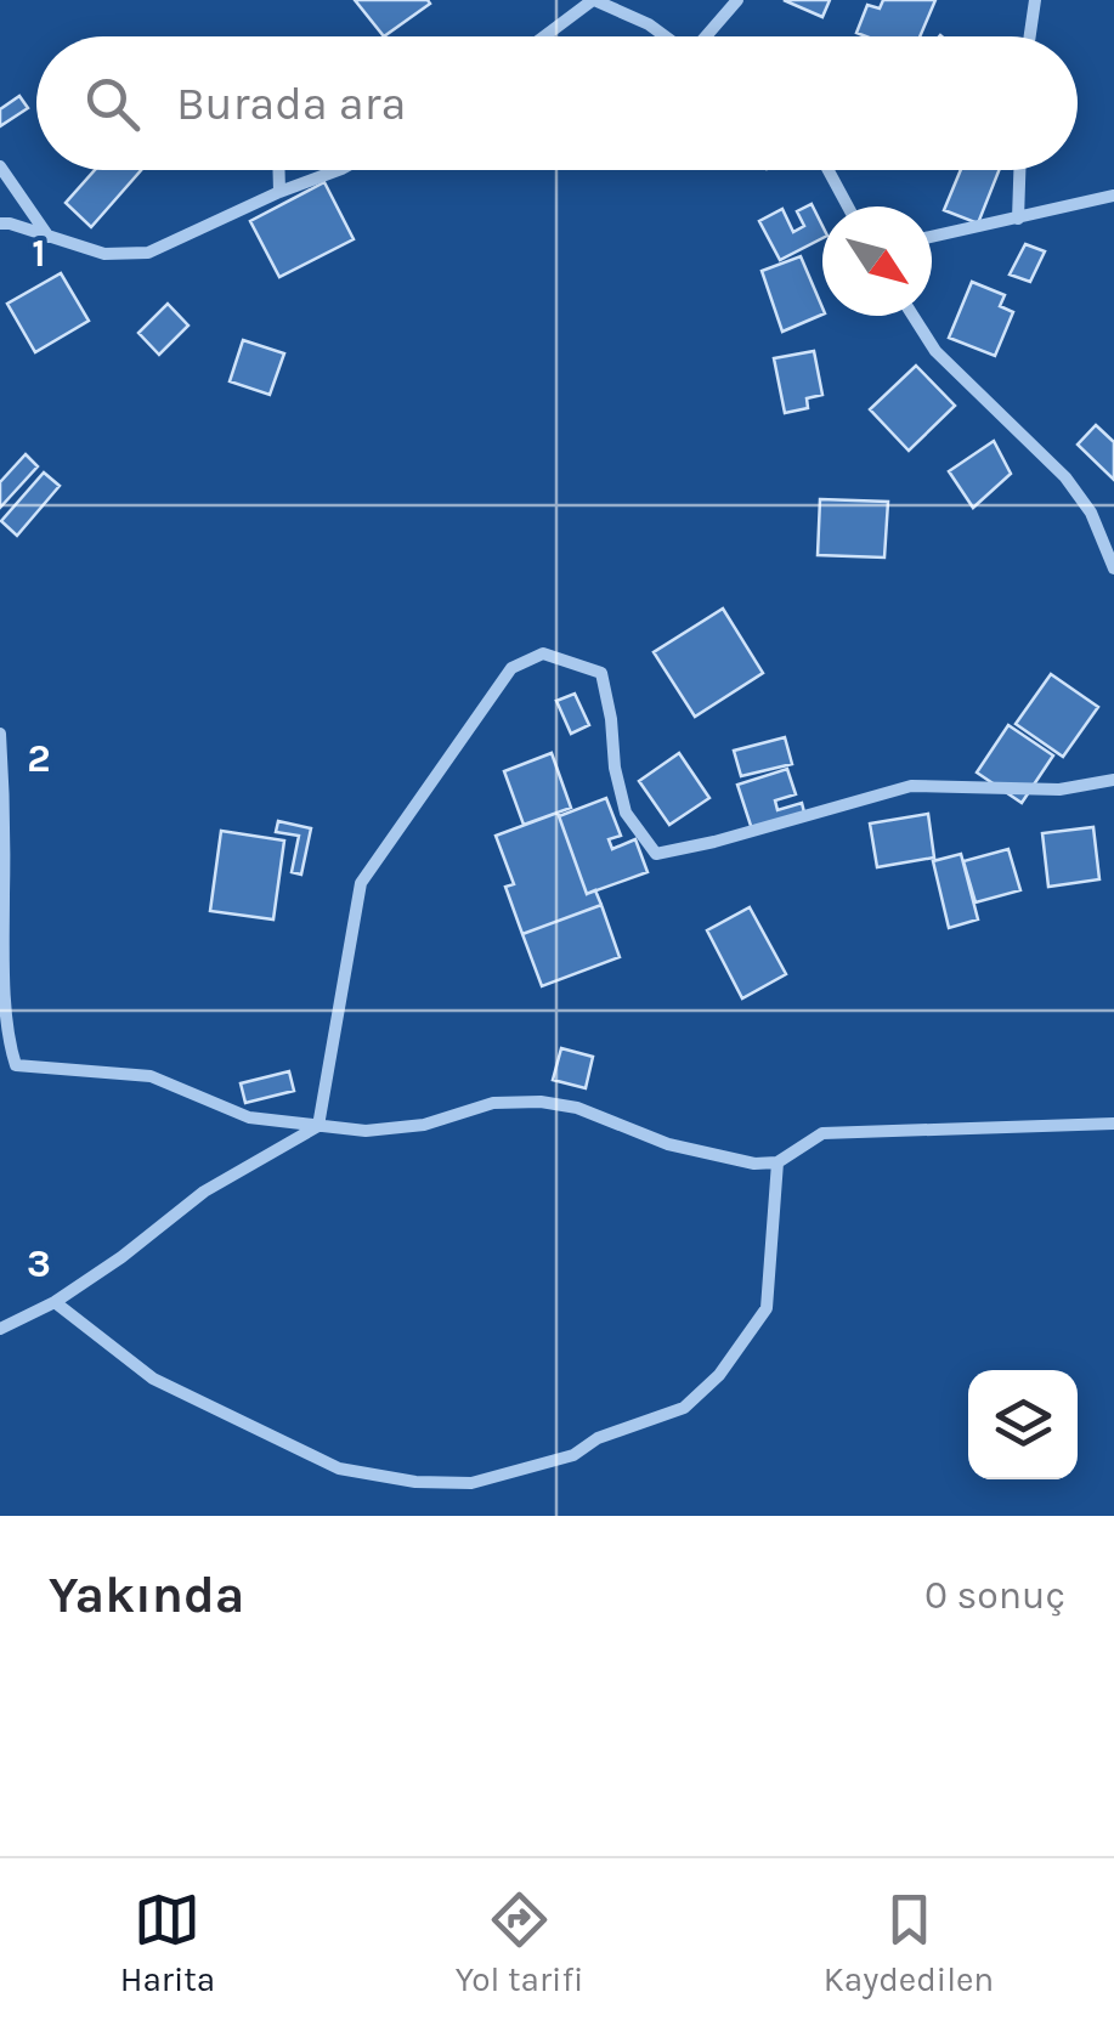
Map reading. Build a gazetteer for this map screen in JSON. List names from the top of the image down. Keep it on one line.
{"north":"bottom right","page":{"search":"Burada ara","heading":["Yakında","0 sonuç"],"nav":["Harita","Yol tarifi","Kaydedilen"]},"grid":{"rows":["1","2","3"]}}
